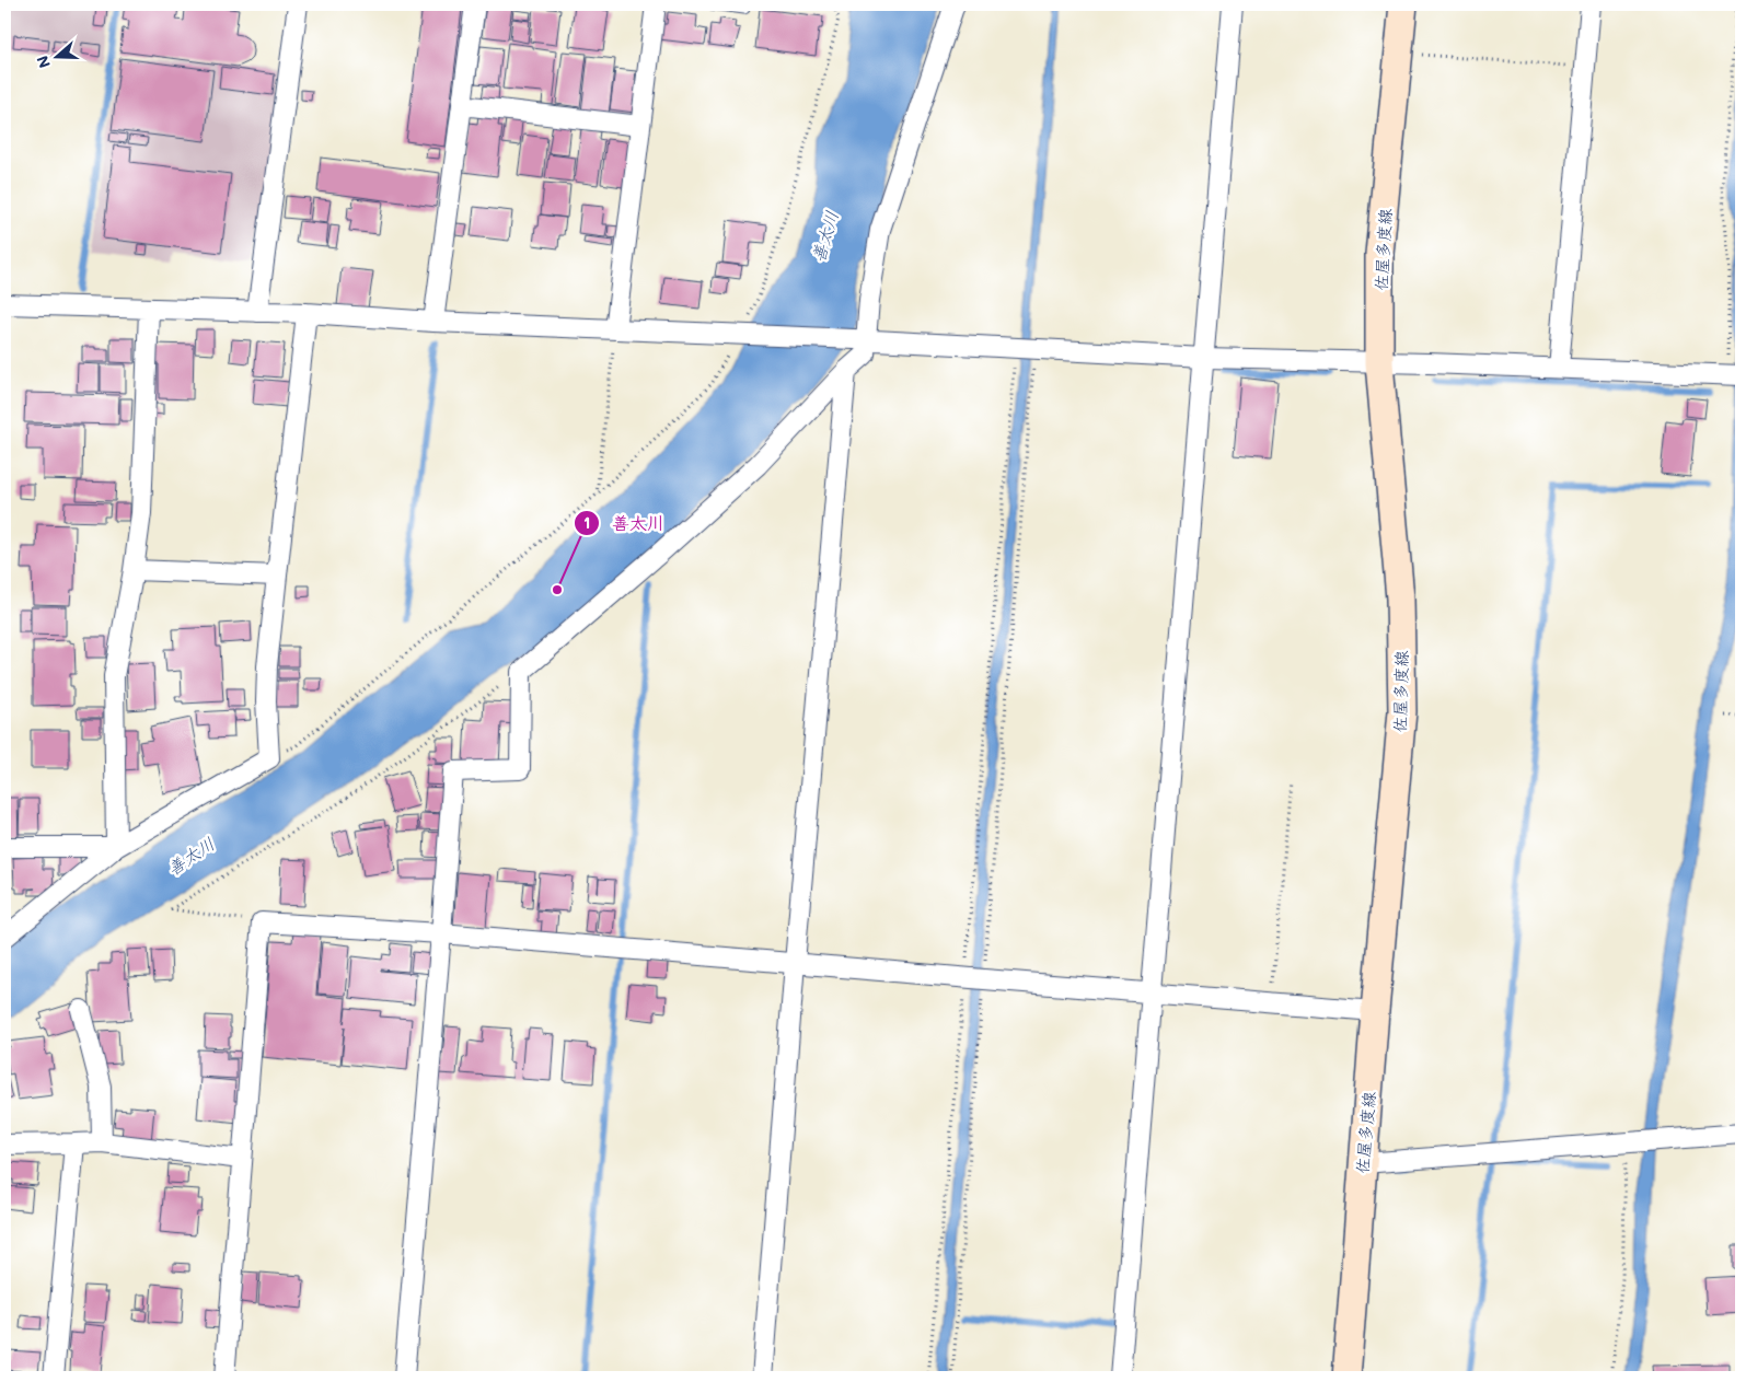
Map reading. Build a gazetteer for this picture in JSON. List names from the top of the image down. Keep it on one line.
{"streets":{"main road":["佐屋多度線"]},"water":["善太川"],"places":["善太川"],"north":"left"}
